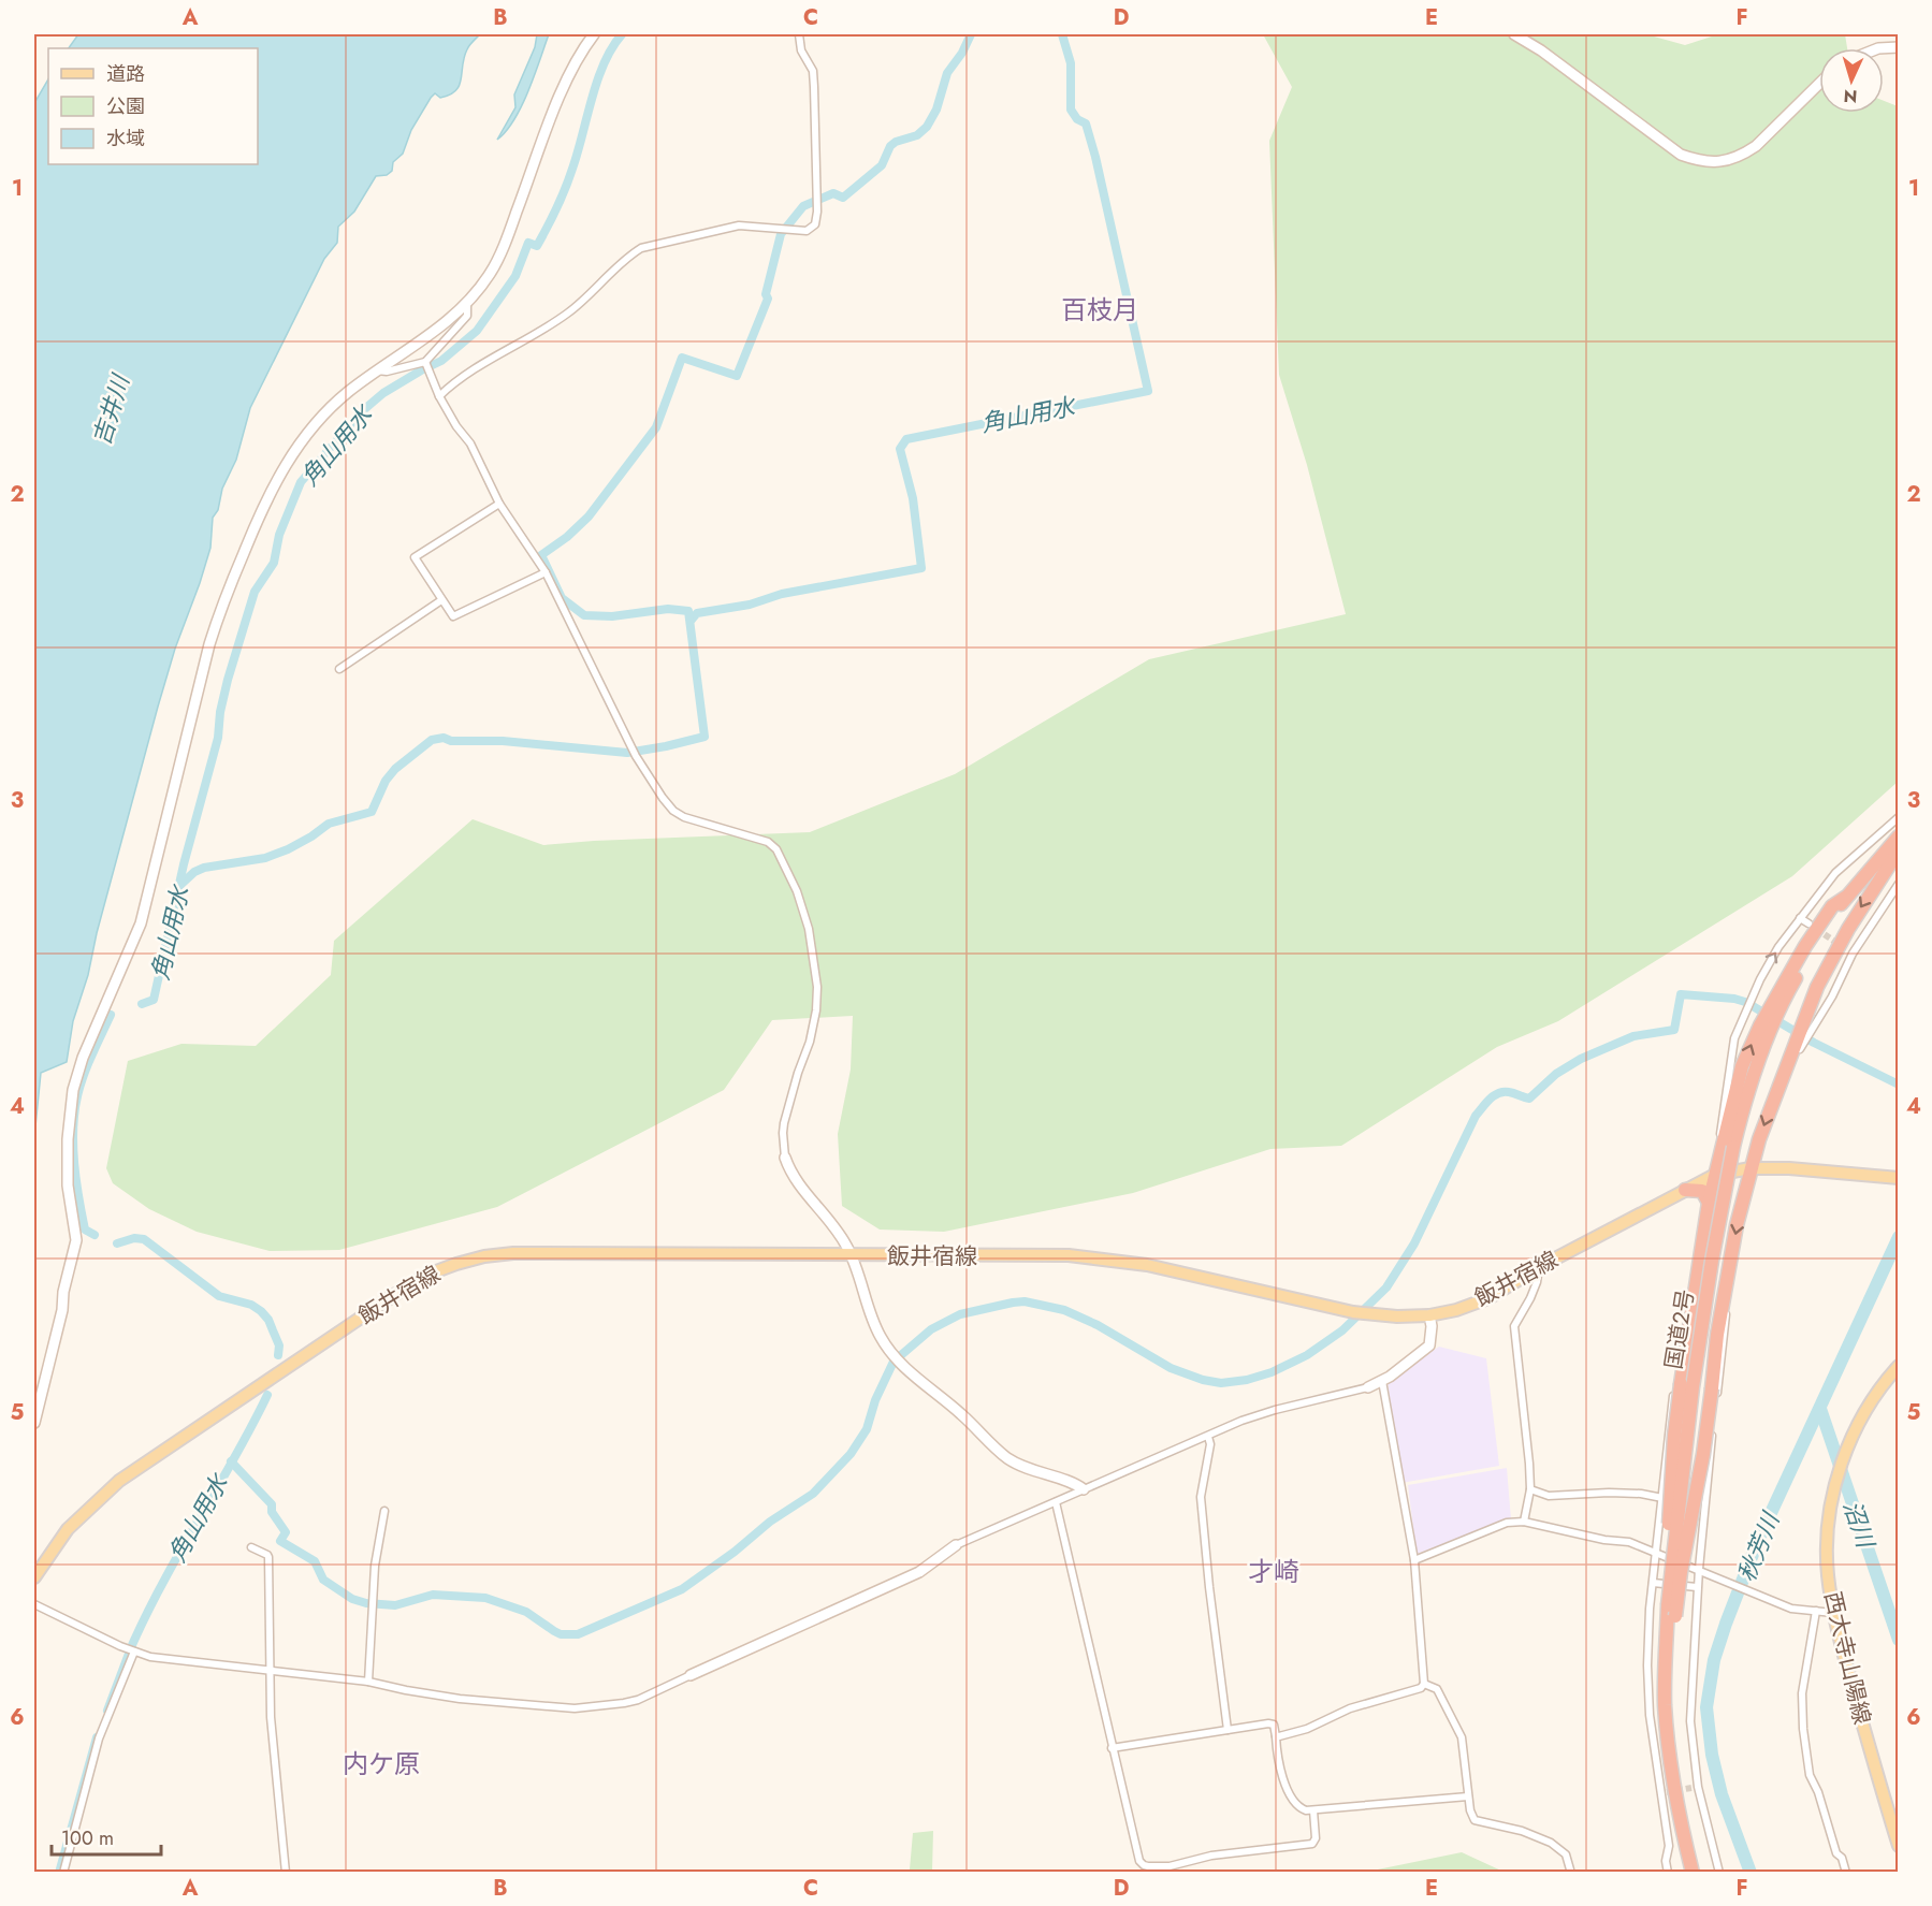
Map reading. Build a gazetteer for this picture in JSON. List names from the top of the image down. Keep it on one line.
{"streets":{"highway":["国道2号"],"main road":["飯井宿線","西大寺山陽線"]},"districts":["百枝月","才崎","内ケ原"],"water":["吉井川","角山用水","沼川","秋芳川"],"legend":["道路","公園","水域"],"scale_bar":"100 m","north":"bottom","grid":{"columns":["A","B","C","D","E","F"],"rows":["1","2","3","4","5","6"]}}
